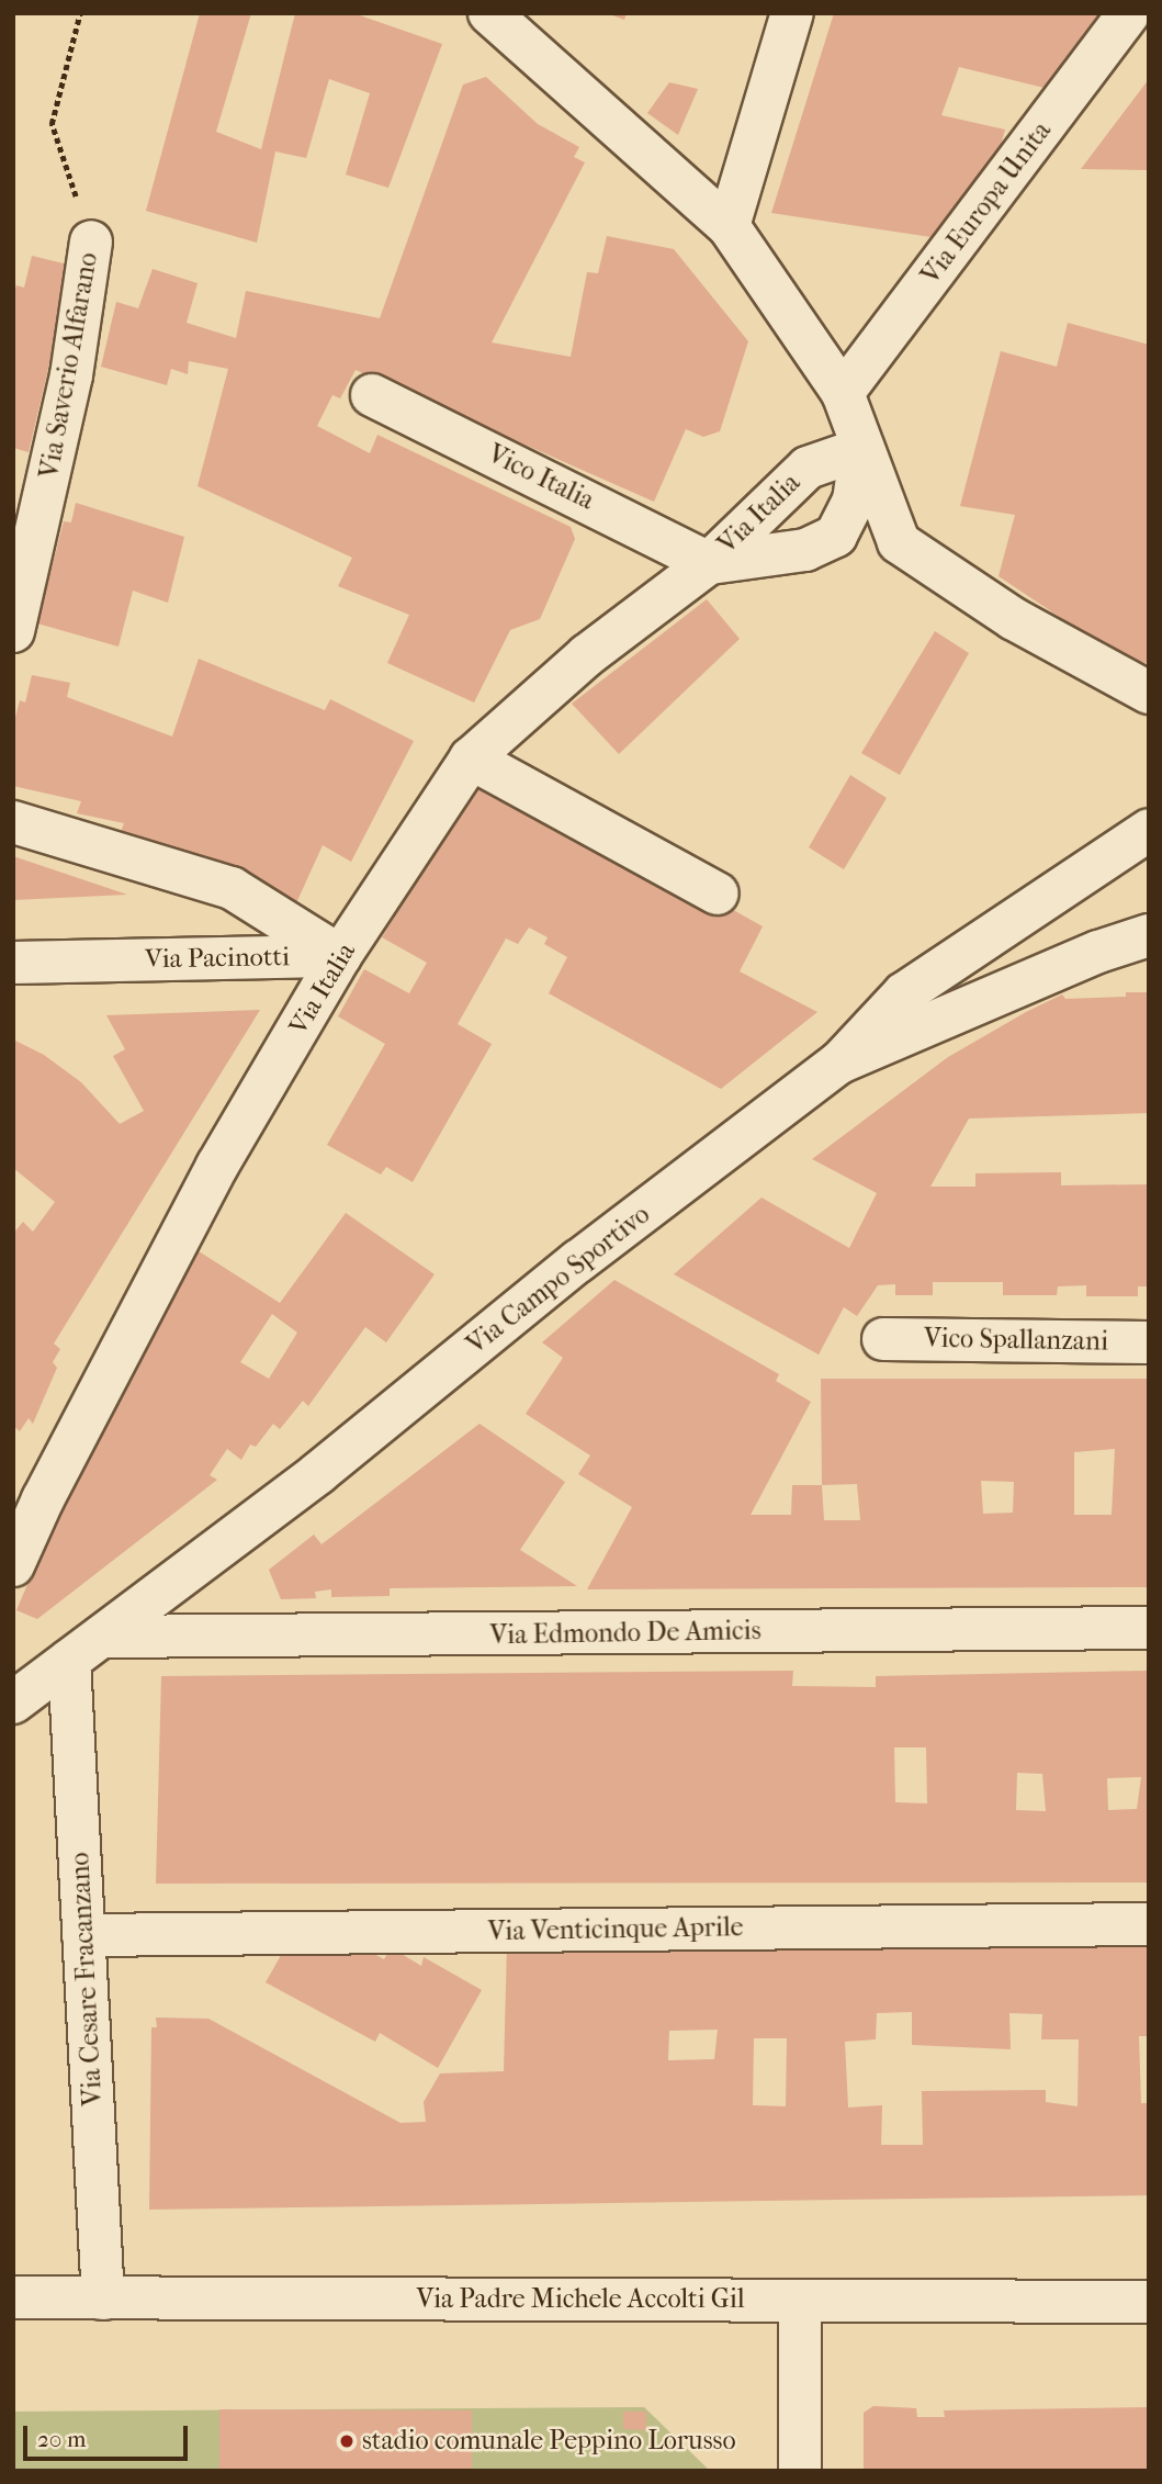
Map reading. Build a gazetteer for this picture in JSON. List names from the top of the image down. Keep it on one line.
{"streets":{"street":["Via Europa Unita","Via Saverio Alfarano","Vico Italia","Via Italia","Via Pacinotti","Via Campo Sportivo","Vico Spallanzani","Via Edmondo De Amicis","Via Venticinque Aprile","Via Cesare Fracanzano","Via Padre Michele Accolti Gil"]},"crossings":[["Vico Italia","Via Italia"],["Via Italia","Via Pacinotti"],["Via Campo Sportivo","Via Edmondo De Amicis"],["Via Campo Sportivo","Via Cesare Fracanzano"],["Via Edmondo De Amicis","Via Cesare Fracanzano"],["Via Venticinque Aprile","Via Cesare Fracanzano"],["Via Cesare Fracanzano","Via Padre Michele Accolti Gil"]],"places":["stadio comunale Peppino Lorusso"],"scale_bar":"20 m"}
